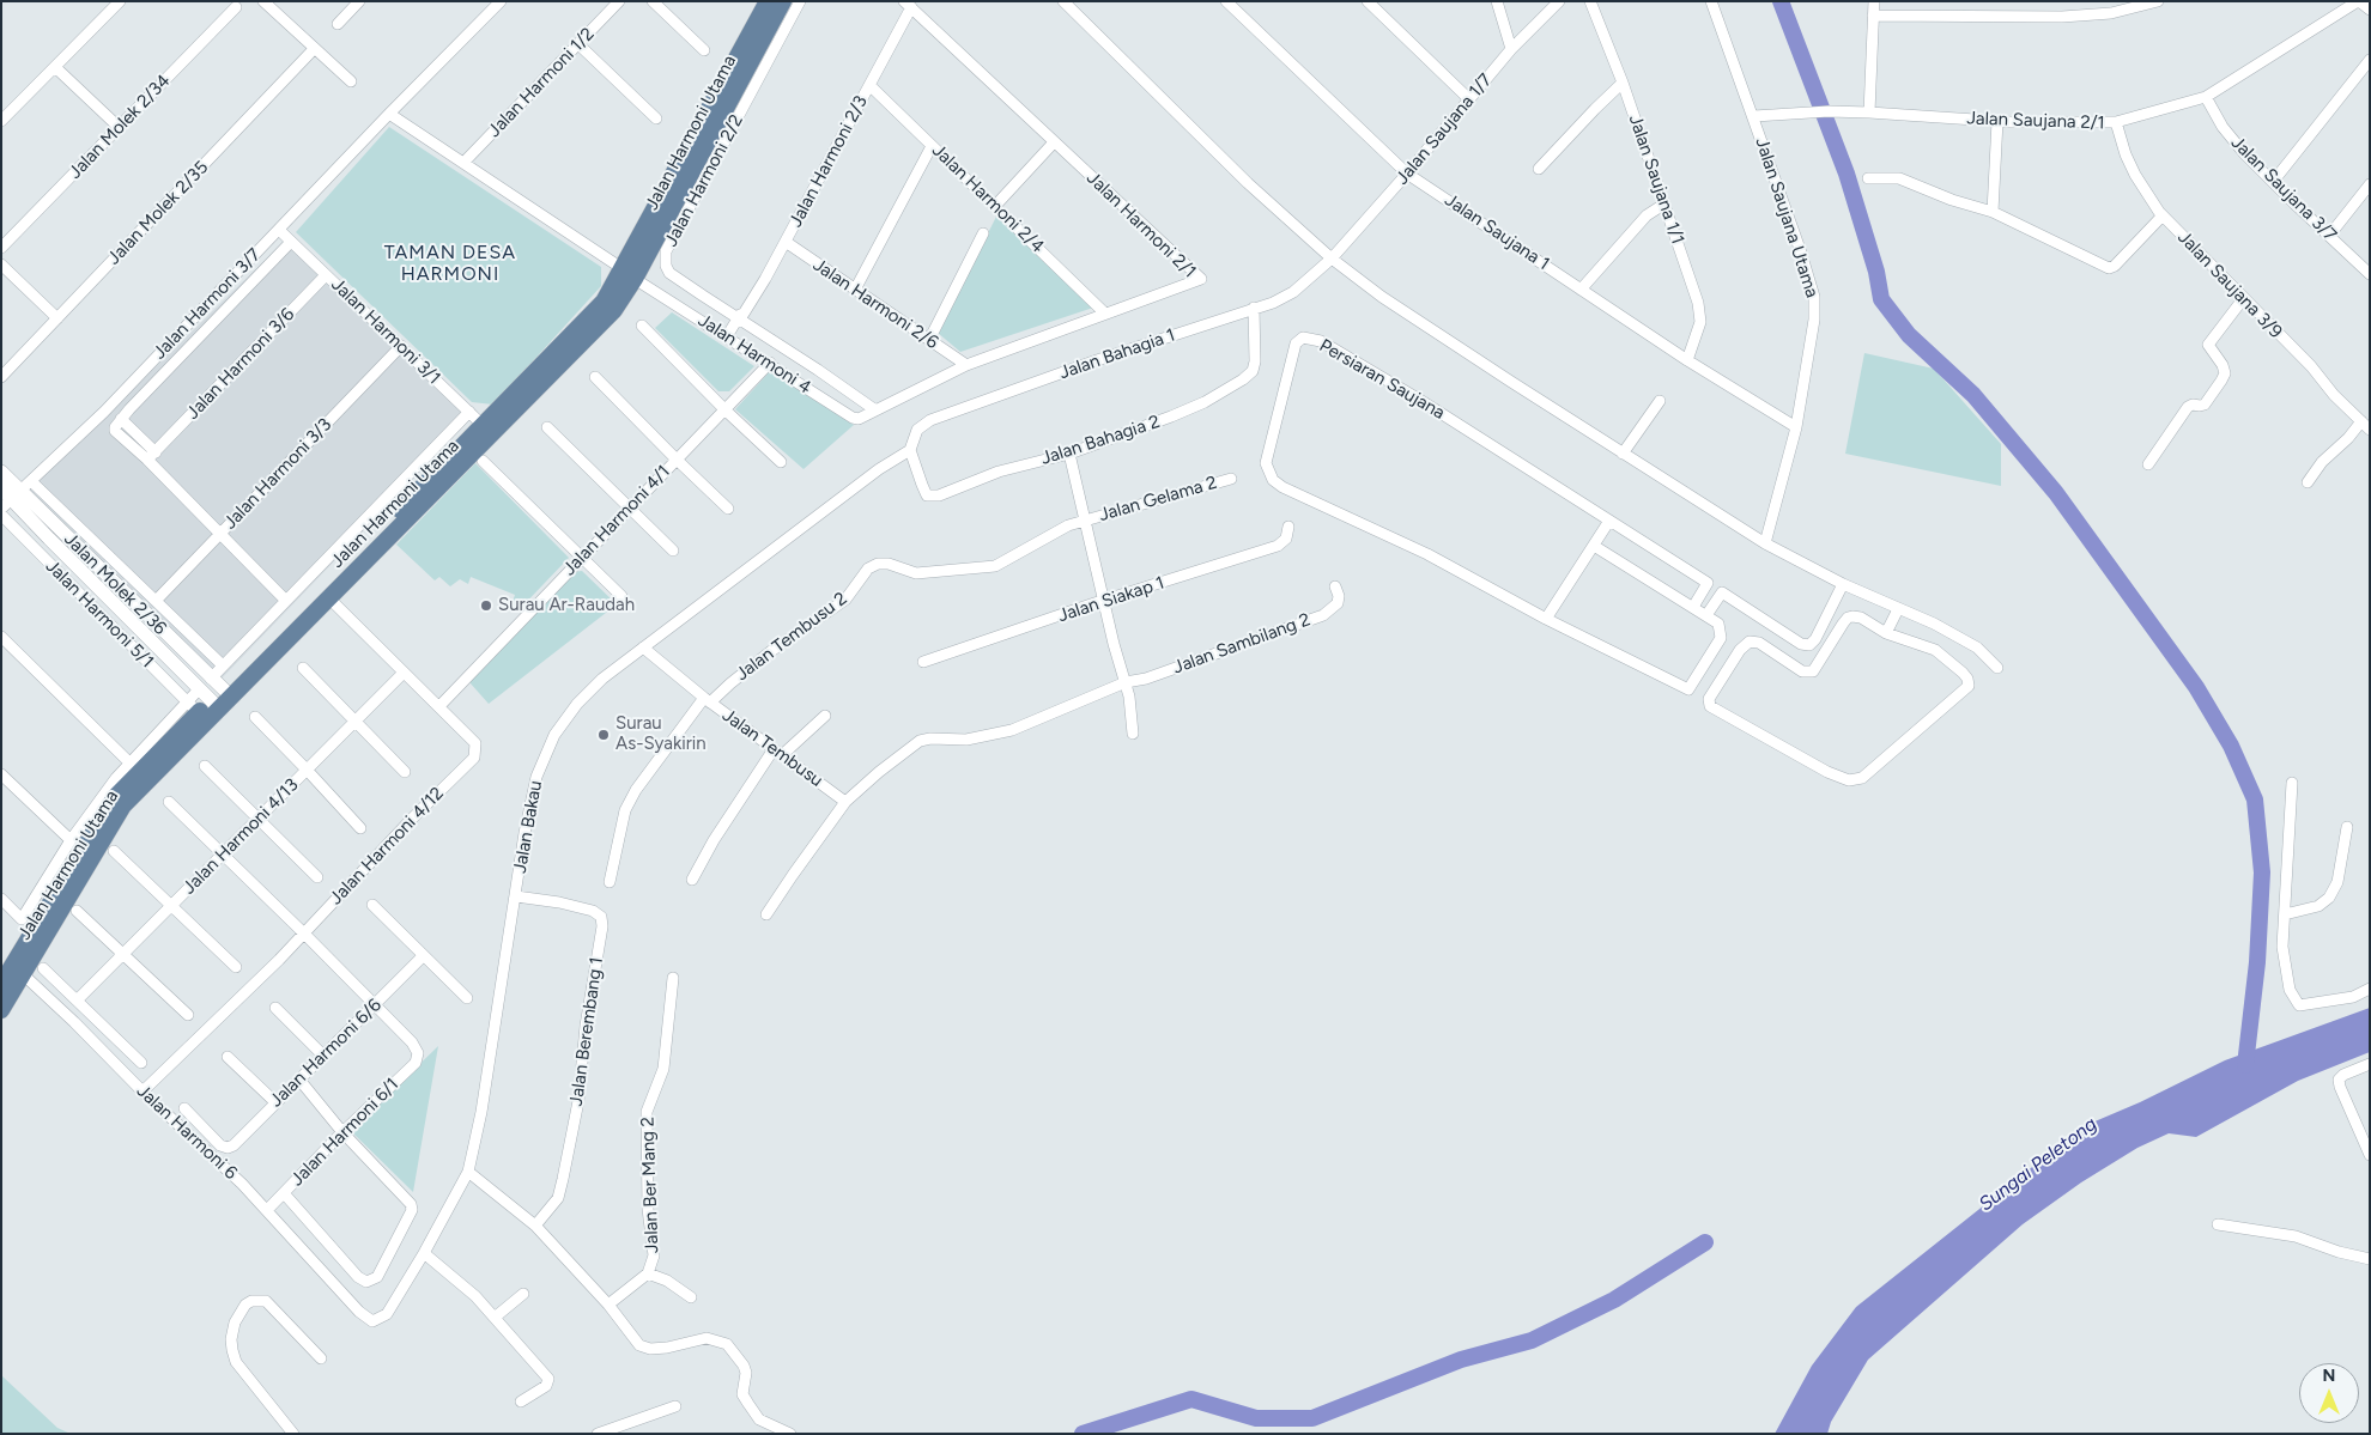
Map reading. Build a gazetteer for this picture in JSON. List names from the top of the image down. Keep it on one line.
{"streets":{"main road":["Jalan Harmoni Utama"],"street":["Jalan Harmoni 1/2","Jalan Saujana 2/1","Jalan Molek 2/34","Jalan Saujana 1/7","Jalan Harmoni 2/3","Jalan Saujana 1/1","Jalan Harmoni 2/2","Jalan Saujana 3/7","Jalan Harmoni 2/4","Jalan Molek 2/35","Jalan Saujana Utama","Jalan Harmoni 2/1","Jalan Saujana 1","Jalan Saujana 3/9","Jalan Harmoni 3/7","Jalan Harmoni 2/6","Jalan Harmoni 3/1","Jalan Harmoni 4","Jalan Bahagia 1","Jalan Harmoni 3/6","Persiaran Saujana","Jalan Bahagia 2","Jalan Harmoni 3/3","Jalan Gelama 2","Jalan Harmoni 4/1","Jalan Molek 2/36","Jalan Siakap 1","Jalan Harmoni 5/1","Jalan Tembusu 2","Jalan Sambilang 2","Jalan Tembusu","Jalan Bakau","Jalan Harmoni 4/13","Jalan Harmoni 4/12","Jalan Berembang 1","Jalan Harmoni 6/6","Jalan Harmoni 6","Jalan Harmoni 6/1","Jalan Ber Mang 2"]},"crossings":[["Jalan Saujana 2/1","Jalan Saujana 3/7"],["Jalan Saujana 2/1","Jalan Saujana Utama"],["Jalan Saujana 2/1","Jalan Saujana 3/9"],["Jalan Saujana 1/7","Jalan Saujana 1"],["Jalan Saujana 1/7","Jalan Bahagia 1"],["Jalan Harmoni Utama","Jalan Harmoni 3/1"],["Jalan Harmoni Utama","Jalan Harmoni 4"],["Jalan Harmoni Utama","Jalan Molek 2/36"],["Jalan Harmoni Utama","Jalan Harmoni 5/1"],["Jalan Harmoni Utama","Jalan Harmoni 4/12"],["Jalan Harmoni Utama","Jalan Harmoni 6"],["Jalan Harmoni 2/3","Jalan Harmoni 2/2"],["Jalan Harmoni 2/3","Jalan Harmoni 2/4"],["Jalan Harmoni 2/3","Jalan Harmoni 2/1"],["Jalan Harmoni 2/3","Jalan Harmoni 2/6"],["Jalan Harmoni 2/3","Jalan Harmoni 4"],["Jalan Saujana 1/1","Jalan Saujana 1"],["Jalan Harmoni 2/2","Jalan Harmoni 2/1"],["Jalan Harmoni 2/2","Jalan Harmoni 4"],["Jalan Harmoni 2/4","Jalan Harmoni 2/1"],["Jalan Saujana Utama","Jalan Saujana 1"],["Jalan Harmoni 2/1","Jalan Harmoni 2/6"],["Jalan Harmoni 2/1","Jalan Harmoni 4"],["Jalan Harmoni 3/7","Jalan Harmoni 3/1"],["Jalan Harmoni 3/7","Jalan Molek 2/36"],["Jalan Harmoni 3/1","Jalan Harmoni 3/6"],["Jalan Harmoni 3/1","Jalan Harmoni 3/3"],["Jalan Harmoni 4","Jalan Harmoni 4/1"],["Jalan Bahagia 1","Jalan Bahagia 2"],["Jalan Bahagia 1","Jalan Bakau"],["Jalan Bahagia 2","Jalan Bakau"],["Jalan Gelama 2","Jalan Tembusu 2"],["Jalan Harmoni 4/1","Jalan Harmoni 4/12"],["Jalan Tembusu 2","Jalan Tembusu"],["Jalan Tembusu","Jalan Bakau"],["Jalan Bakau","Jalan Berembang 1"],["Jalan Bakau","Jalan Harmoni 6"],["Jalan Harmoni 4/13","Jalan Harmoni 4/12"],["Jalan Harmoni 4/12","Jalan Harmoni 6"],["Jalan Harmoni 6/6","Jalan Harmoni 6/1"],["Jalan Harmoni 6","Jalan Harmoni 6/1"]],"districts":["TAMAN DESA HARMONI"],"water":["Sungai Peletong"],"places":["Surau Ar-Raudah","Surau As-Syakirin"],"north":"top"}
